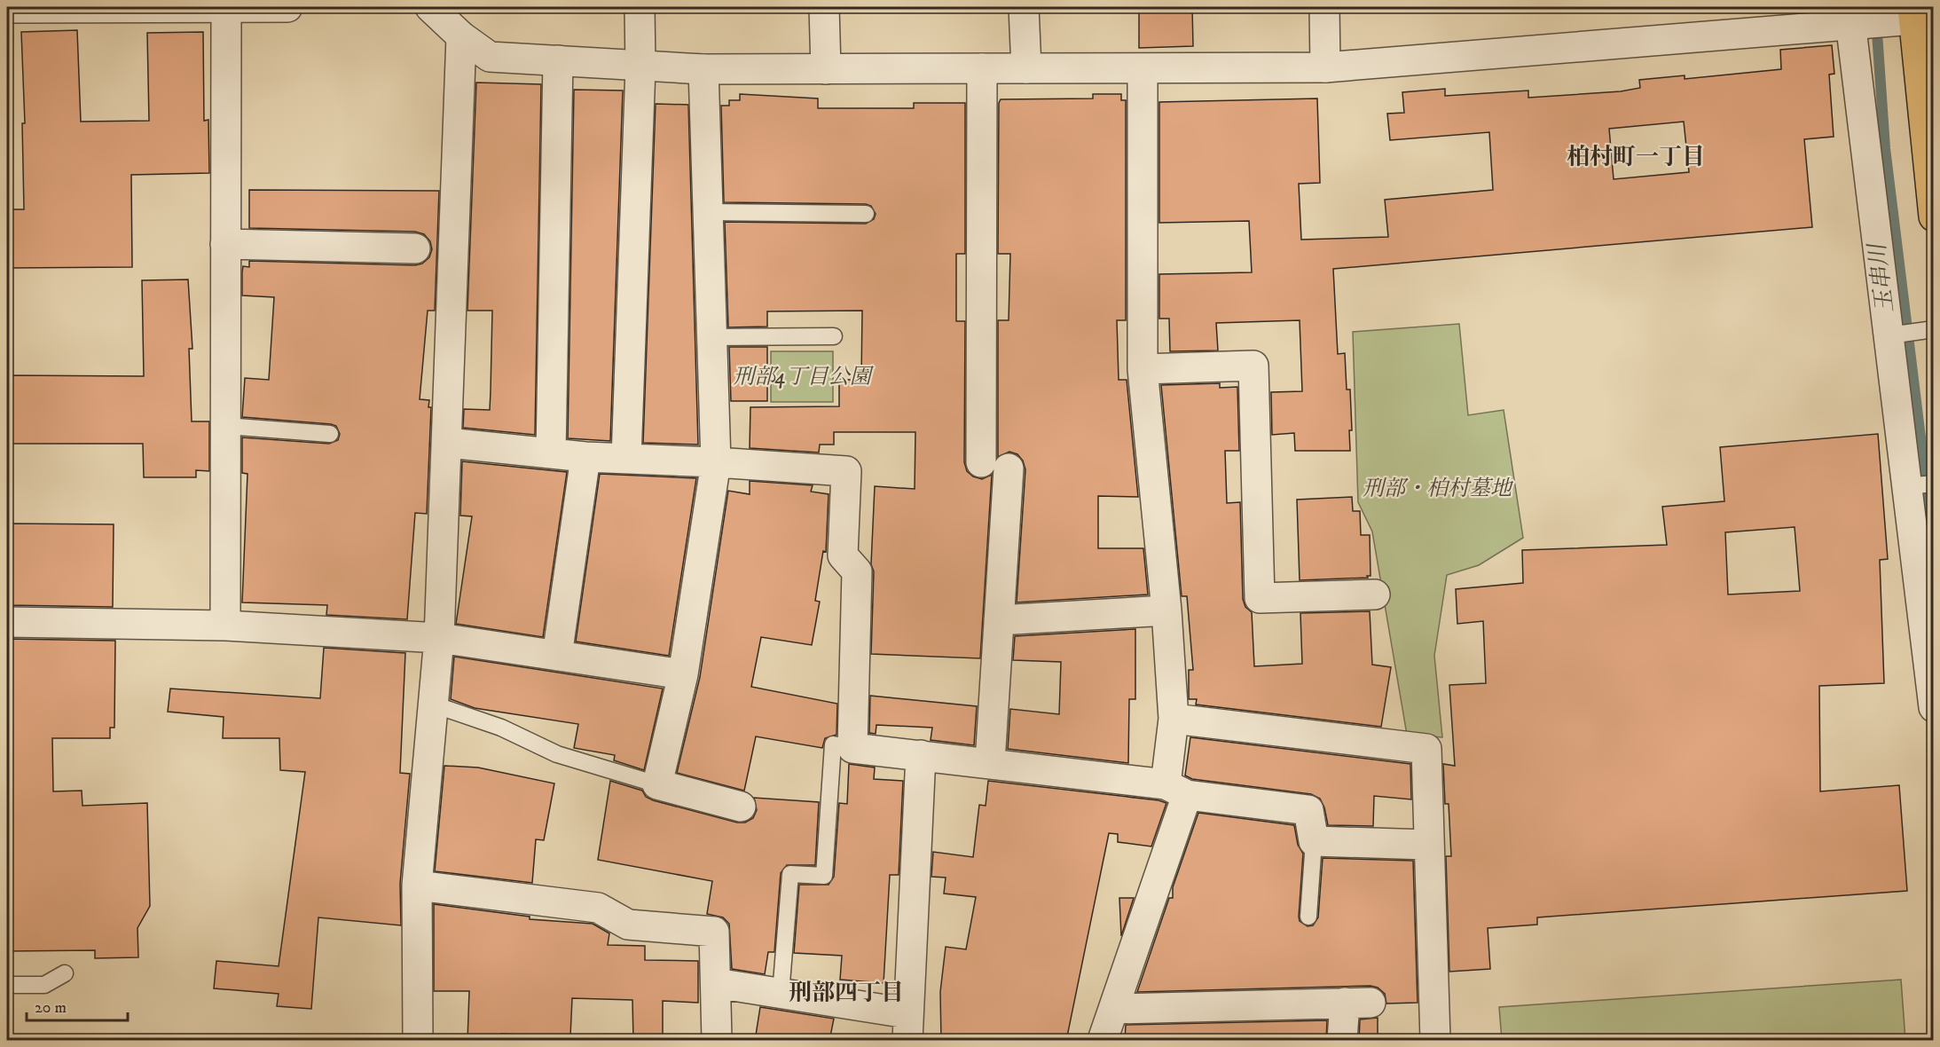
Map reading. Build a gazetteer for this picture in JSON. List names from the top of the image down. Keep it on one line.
{"districts":["柏村町一丁目","刑部四丁目"],"water":["玉串川"],"parks":["刑部4丁目公園","刑部・柏村墓地"],"scale_bar":"20 m"}
